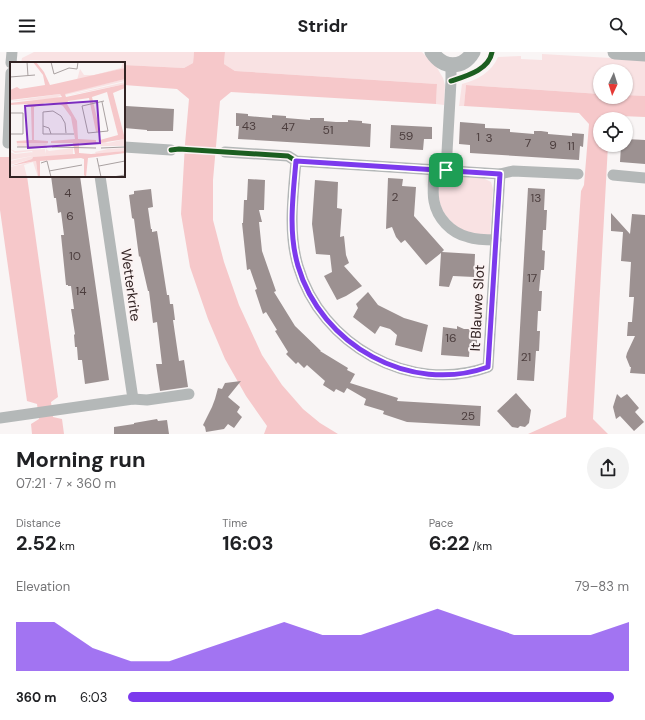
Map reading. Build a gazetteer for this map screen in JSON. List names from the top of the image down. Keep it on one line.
{"streets":{"street":["Wetterkrite","It Blauwe Slot"]},"house_numbers":["43","47","51","59","1","3","7","9","11","4","2","13","6","10","17","14","16","21","25"],"north":"bottom","page":{"header":"Stridr","heading":["Morning run","07:21 · 7 × 360 m"],"stats":[["Distance","2.52 km"],["Time","16:03"],["Pace","6:22 /km"]],"chart":["Elevation","79–83 m"],"list":[{"name":"360 m","note":"6:03"}]}}
